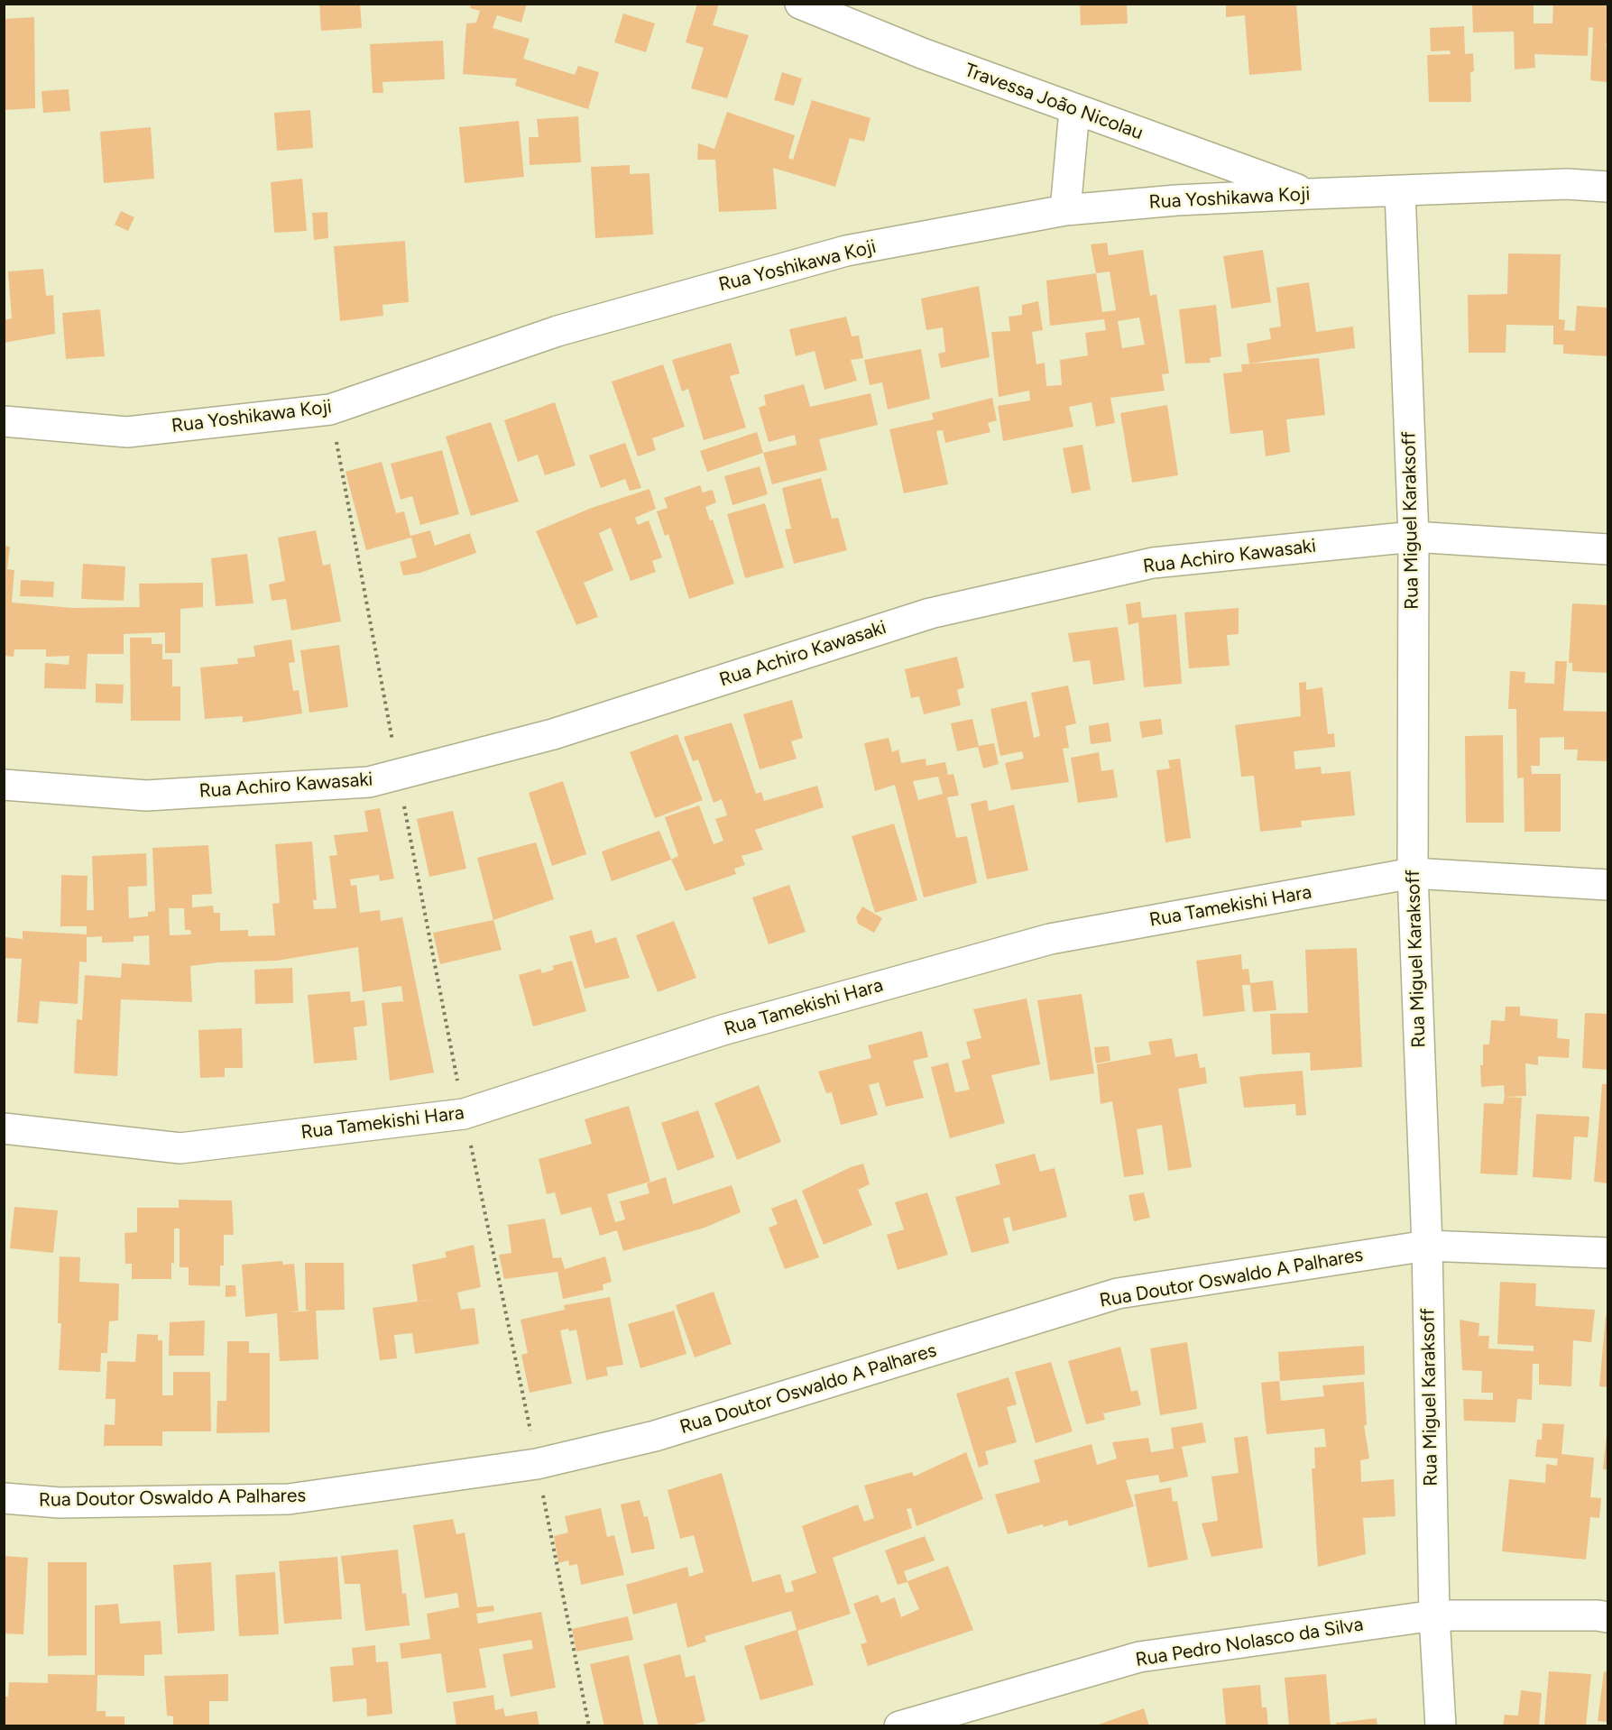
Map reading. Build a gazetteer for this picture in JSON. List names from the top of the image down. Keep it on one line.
{"streets":{"street":["Travessa João Nicolau","Rua Yoshikawa Koji","Rua Miguel Karaksoff","Rua Achiro Kawasaki","Rua Tamekishi Hara","Rua Doutor Oswaldo A Palhares","Rua Pedro Nolasco da Silva"]},"crossings":[["Travessa João Nicolau","Rua Yoshikawa Koji"],["Rua Yoshikawa Koji","Rua Miguel Karaksoff"],["Rua Miguel Karaksoff","Rua Achiro Kawasaki"],["Rua Miguel Karaksoff","Rua Tamekishi Hara"],["Rua Miguel Karaksoff","Rua Doutor Oswaldo A Palhares"],["Rua Miguel Karaksoff","Rua Pedro Nolasco da Silva"]]}
